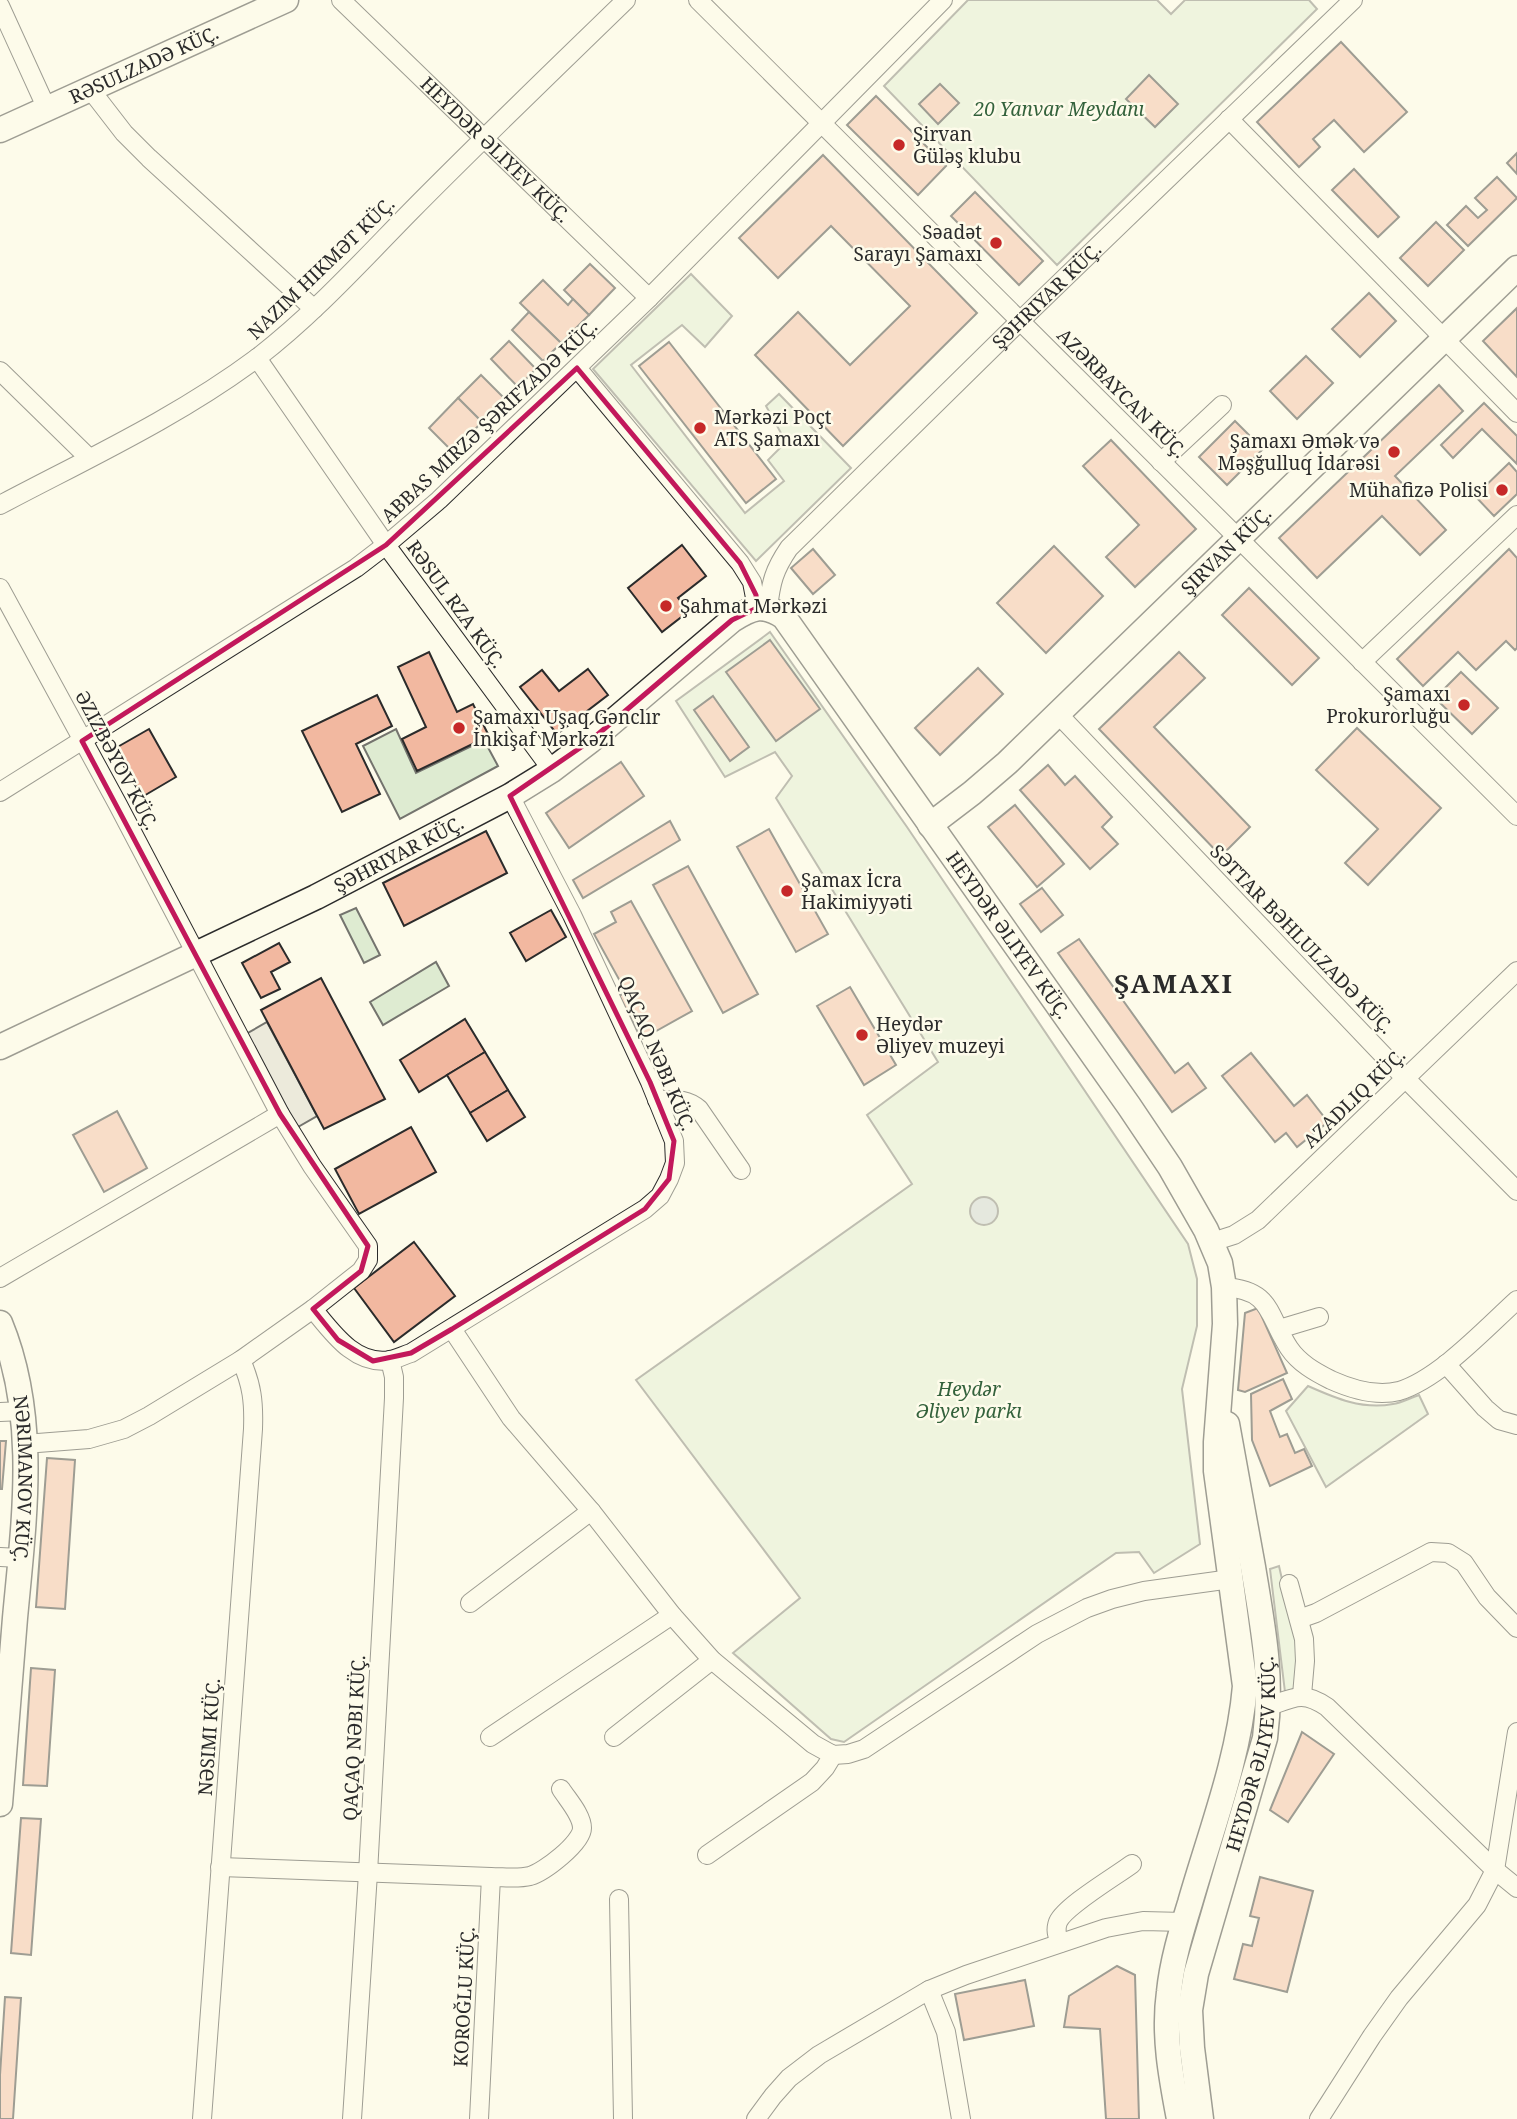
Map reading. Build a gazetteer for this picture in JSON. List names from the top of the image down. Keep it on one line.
{"streets":{"street":["RƏSULZADƏ KÜÇ.","HEYDƏR ƏLIYEV KÜÇ.","NAZIM HIKMƏT KÜÇ.","ŞƏHRIYAR KÜÇ.","AZƏRBAYCAN KÜÇ.","ABBAS MIRZƏ ŞƏRIFZADƏ KÜÇ.","ŞIRVAN KÜÇ.","RƏSUL RZA KÜÇ.","ƏZIZBƏYOV KÜÇ.","SƏTTAR BƏHLULZADƏ KÜÇ.","QAÇAQ NƏBI KÜÇ.","NƏRIMANOV KÜÇ.","NƏSIMI KÜÇ.","KOROĞLU KÜÇ."]},"crossings":[["HEYDƏR ƏLIYEV KÜÇ.","NAZIM HIKMƏT KÜÇ."],["HEYDƏR ƏLIYEV KÜÇ.","ŞƏHRIYAR KÜÇ."],["HEYDƏR ƏLIYEV KÜÇ.","ABBAS MIRZƏ ŞƏRIFZADƏ KÜÇ."],["HEYDƏR ƏLIYEV KÜÇ.","ŞIRVAN KÜÇ."],["NAZIM HIKMƏT KÜÇ.","RƏSUL RZA KÜÇ."],["ŞƏHRIYAR KÜÇ.","AZƏRBAYCAN KÜÇ."],["ŞƏHRIYAR KÜÇ.","RƏSUL RZA KÜÇ."],["ŞƏHRIYAR KÜÇ.","ƏZIZBƏYOV KÜÇ."],["ŞƏHRIYAR KÜÇ.","QAÇAQ NƏBI KÜÇ."],["AZƏRBAYCAN KÜÇ.","ABBAS MIRZƏ ŞƏRIFZADƏ KÜÇ."],["AZƏRBAYCAN KÜÇ.","ŞIRVAN KÜÇ."],["ABBAS MIRZƏ ŞƏRIFZADƏ KÜÇ.","RƏSUL RZA KÜÇ."],["ABBAS MIRZƏ ŞƏRIFZADƏ KÜÇ.","ƏZIZBƏYOV KÜÇ."],["ŞIRVAN KÜÇ.","SƏTTAR BƏHLULZADƏ KÜÇ."]],"districts":["ŞAMAXI"],"parks":["20 Yanvar Meydanı","Heydər Əliyev parkı"],"places":["Şirvan Güləş klubu","Səadət Sarayı Şamaxı","Mərkəzi Poçt ATS Şamaxı","Şamaxı Əmək və Məşğulluq İdarəsi","Mühafizə Polisi","Şahmat Mərkəzi","Şamaxı Prokurorluğu","Şamaxı Uşaq Gənclır İnkişaf Mərkəzi","Şamax İcra Hakimiyyəti","Heydər Əliyev muzeyi"]}
